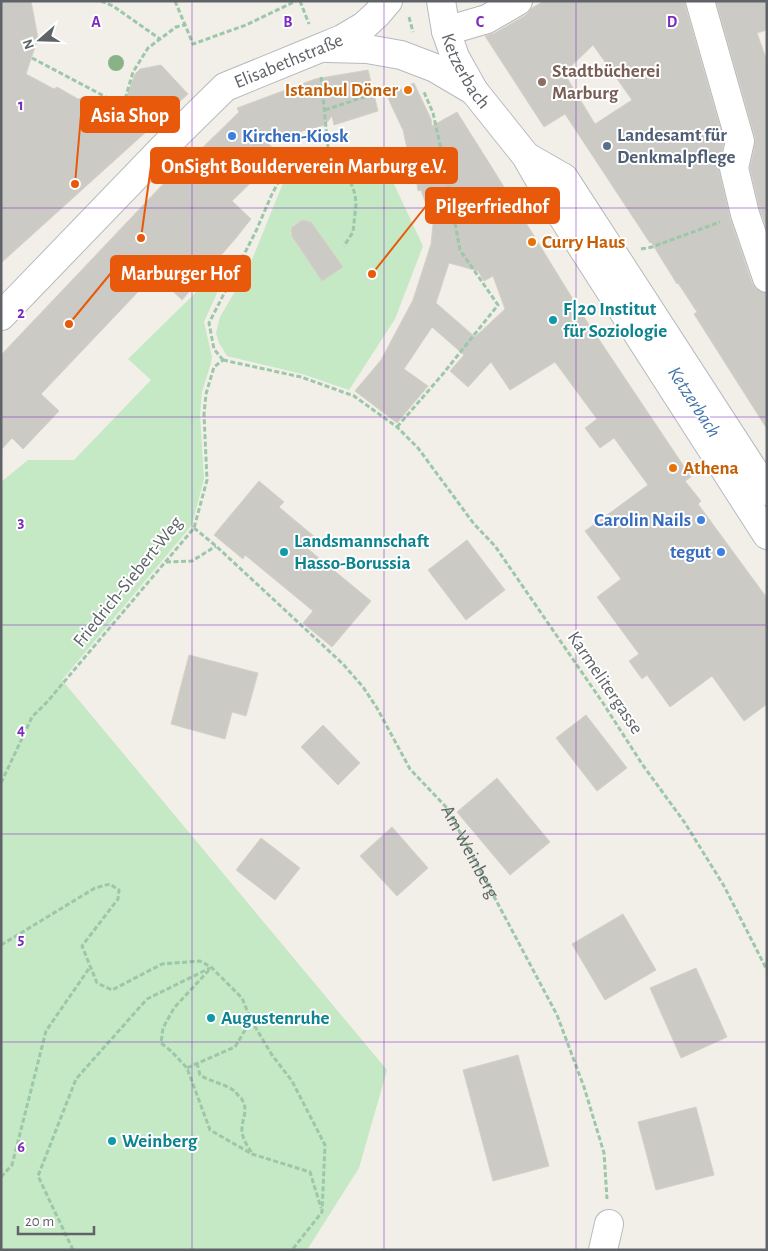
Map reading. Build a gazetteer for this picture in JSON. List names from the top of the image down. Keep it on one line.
{"streets":{"main road":["Elisabethstraße","Ketzerbach"],"path":["Friedrich-Siebert-Weg","Karmelitergasse","Am Weinberg"]},"crossings":[["Friedrich-Siebert-Weg","Karmelitergasse"],["Friedrich-Siebert-Weg","Am Weinberg"]],"water":["Ketzerbach"],"places":["Stadtbücherei Marburg","Istanbul Döner","Kirchen-Kiosk","Landesamt für Denkmalpflege","Asia Shop","OnSight Boulderverein Marburg e.V.","Curry Haus","Pilgerfriedhof","F|20 Institut für Soziologie","Marburger Hof","Athena","Carolin Nails","Landsmannschaft Hasso-Borussia","tegut","Augustenruhe","Weinberg"],"scale_bar":"20 m","north":"left","grid":{"columns":["A","B","C","D"],"rows":["1","2","3","4","5","6"]}}
